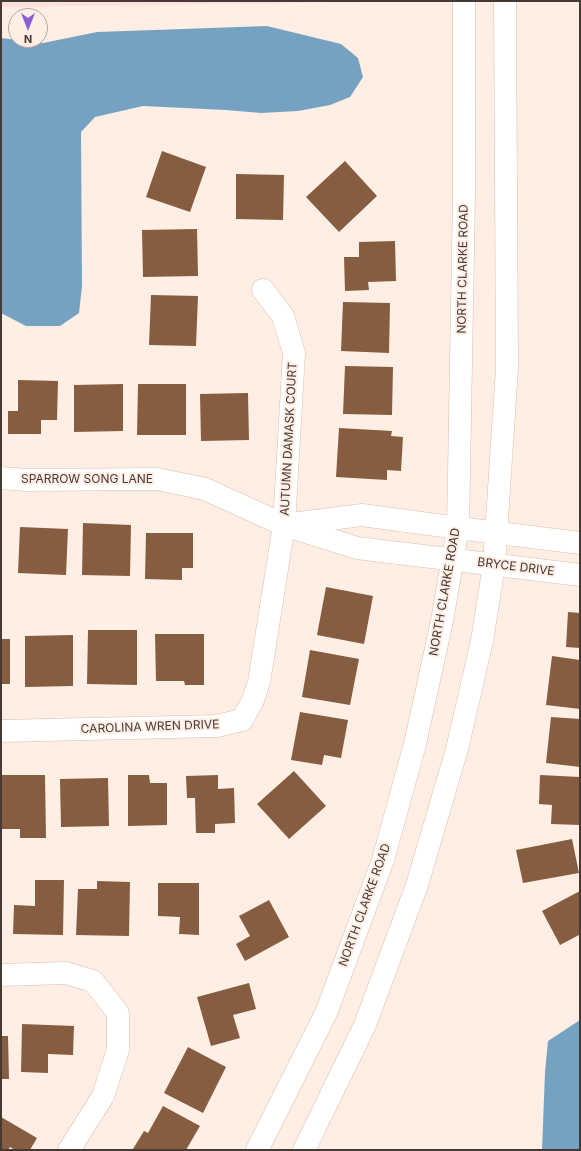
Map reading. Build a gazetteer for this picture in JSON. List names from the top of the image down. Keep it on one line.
{"streets":{"street":["NORTH CLARKE ROAD","AUTUMN DAMASK COURT","SPARROW SONG LANE","BRYCE DRIVE","CAROLINA WREN DRIVE"]},"crossings":[["NORTH CLARKE ROAD","SPARROW SONG LANE"],["NORTH CLARKE ROAD","BRYCE DRIVE"],["AUTUMN DAMASK COURT","SPARROW SONG LANE"],["AUTUMN DAMASK COURT","CAROLINA WREN DRIVE"],["SPARROW SONG LANE","BRYCE DRIVE"],["SPARROW SONG LANE","CAROLINA WREN DRIVE"]],"north":"bottom"}
